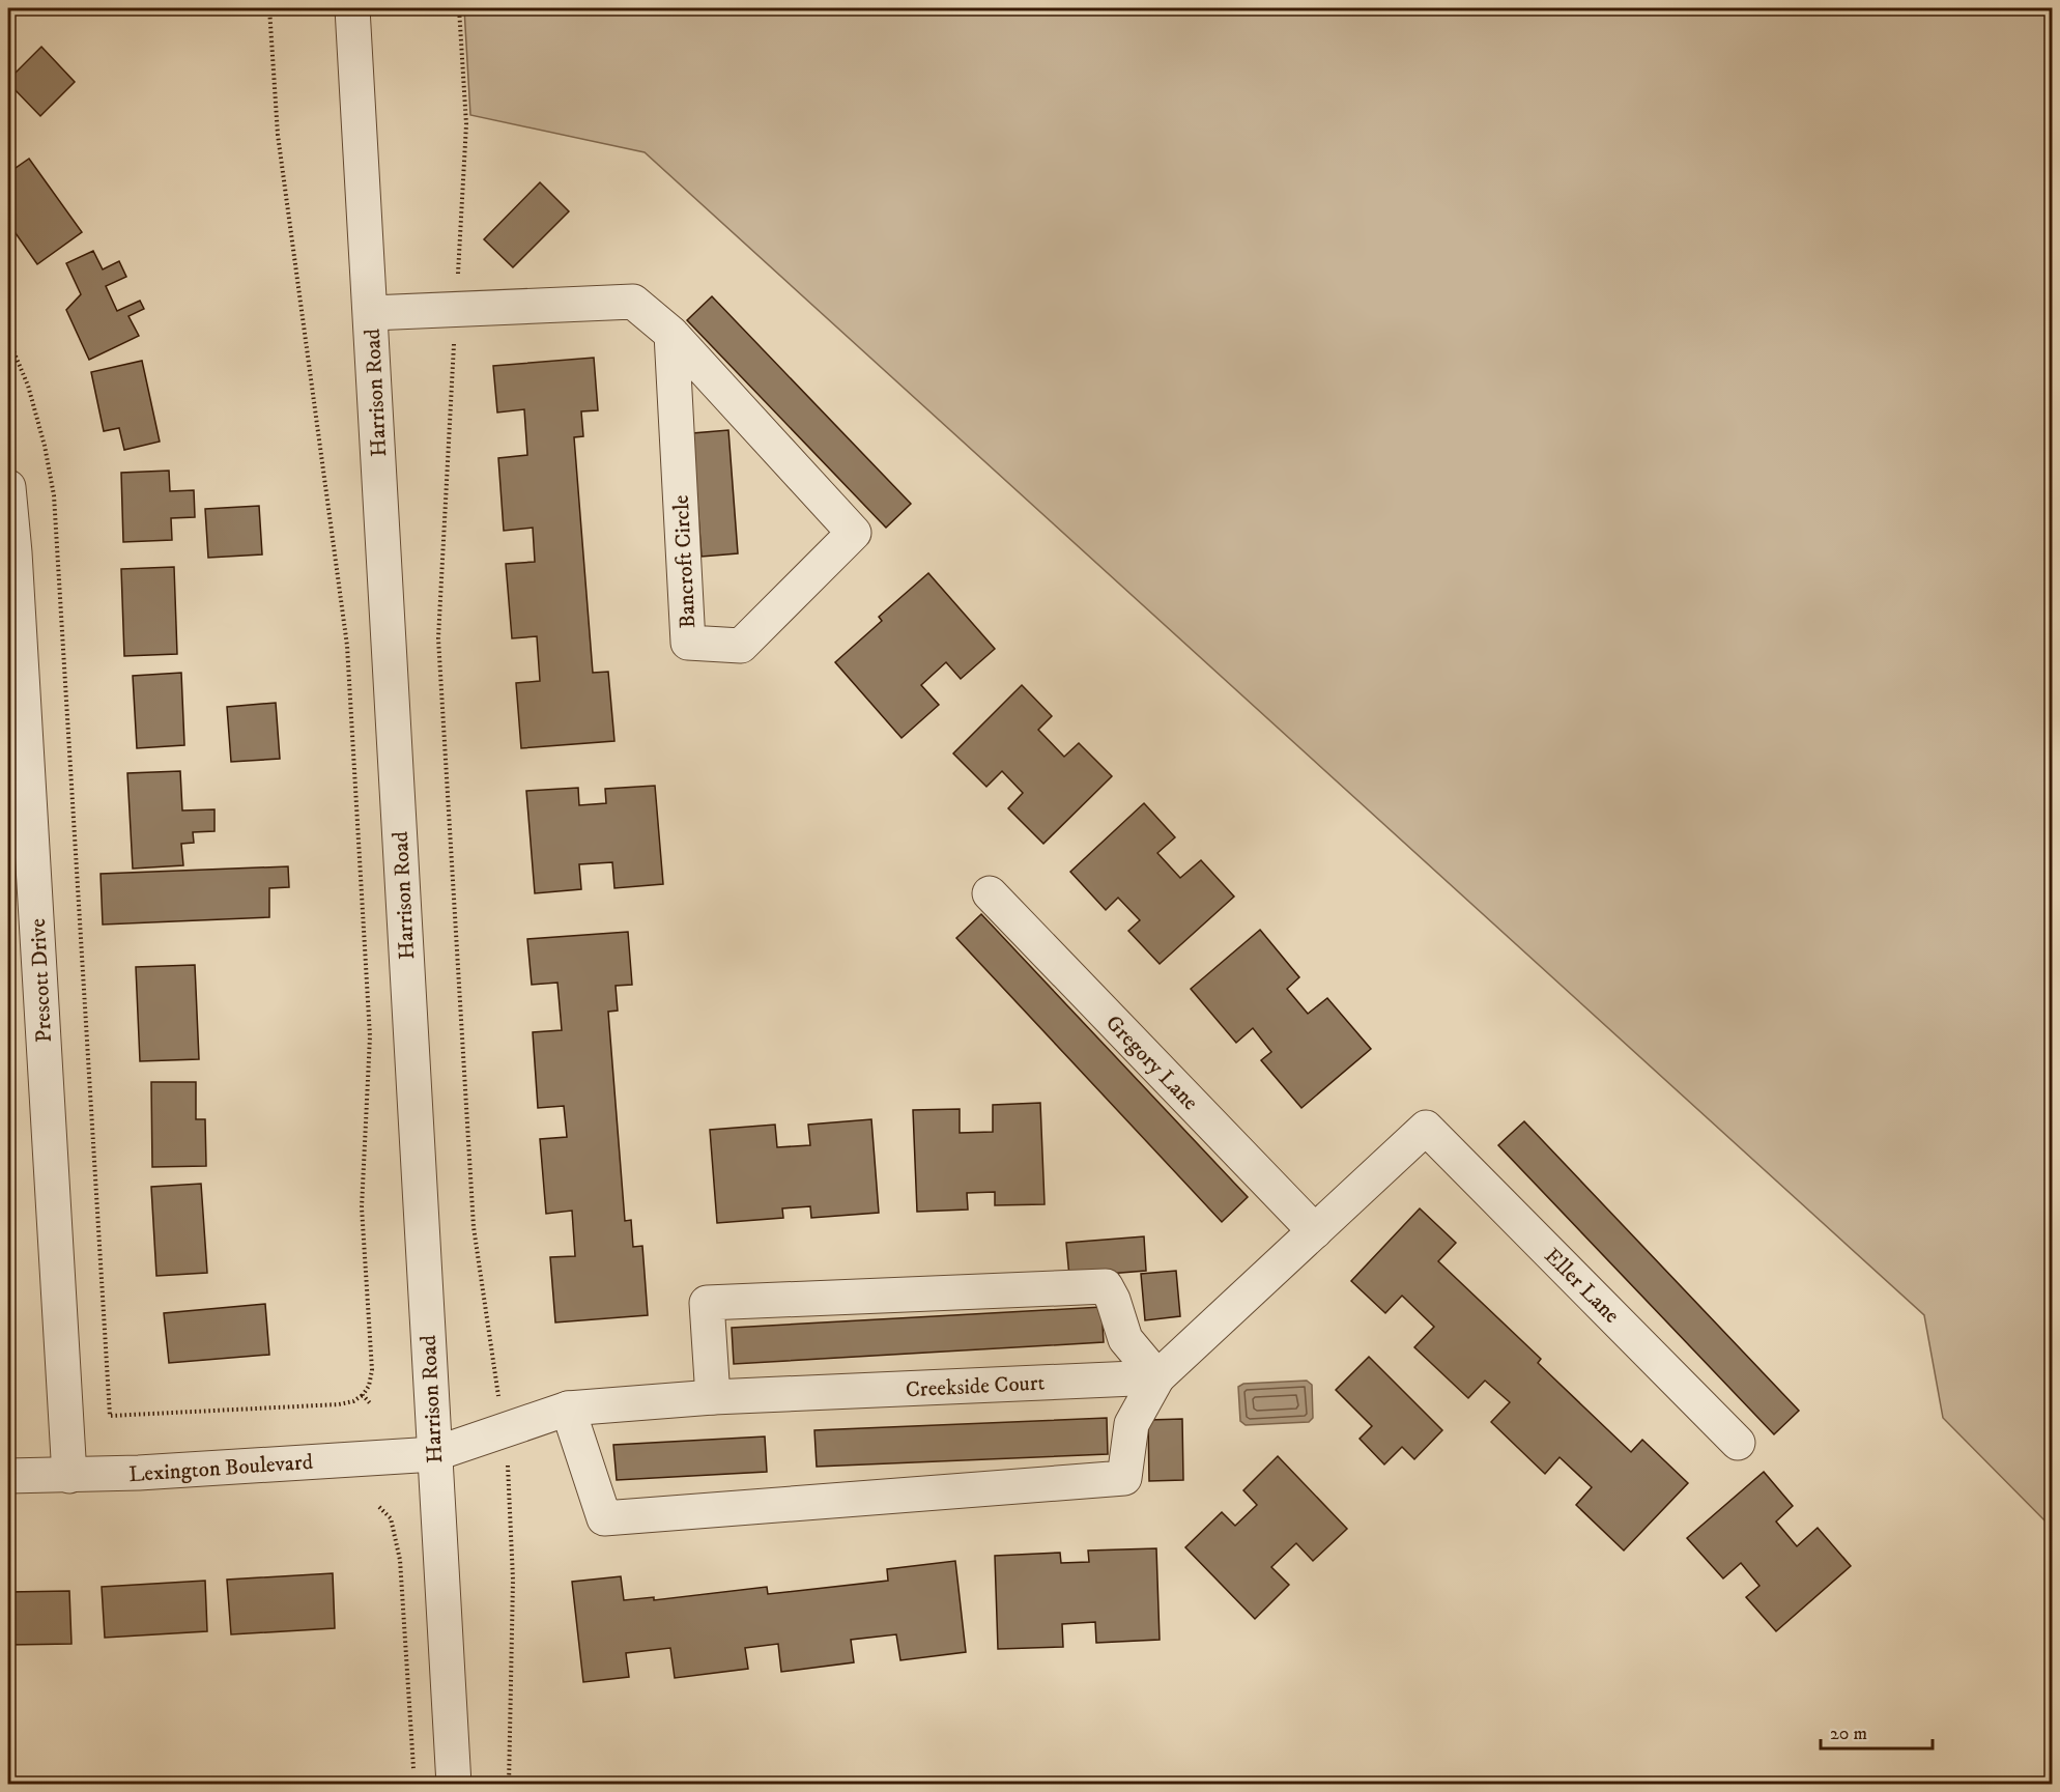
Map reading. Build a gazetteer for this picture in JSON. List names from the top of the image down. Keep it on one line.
{"streets":{"street":["Harrison Road","Bancroft Circle","Prescott Drive","Gregory Lane","Eller Lane","Creekside Court","Lexington Boulevard"]},"crossings":[["Harrison Road","Bancroft Circle"],["Harrison Road","Creekside Court"],["Harrison Road","Lexington Boulevard"],["Prescott Drive","Lexington Boulevard"],["Gregory Lane","Eller Lane"],["Creekside Court","Lexington Boulevard"]],"scale_bar":"20 m"}
